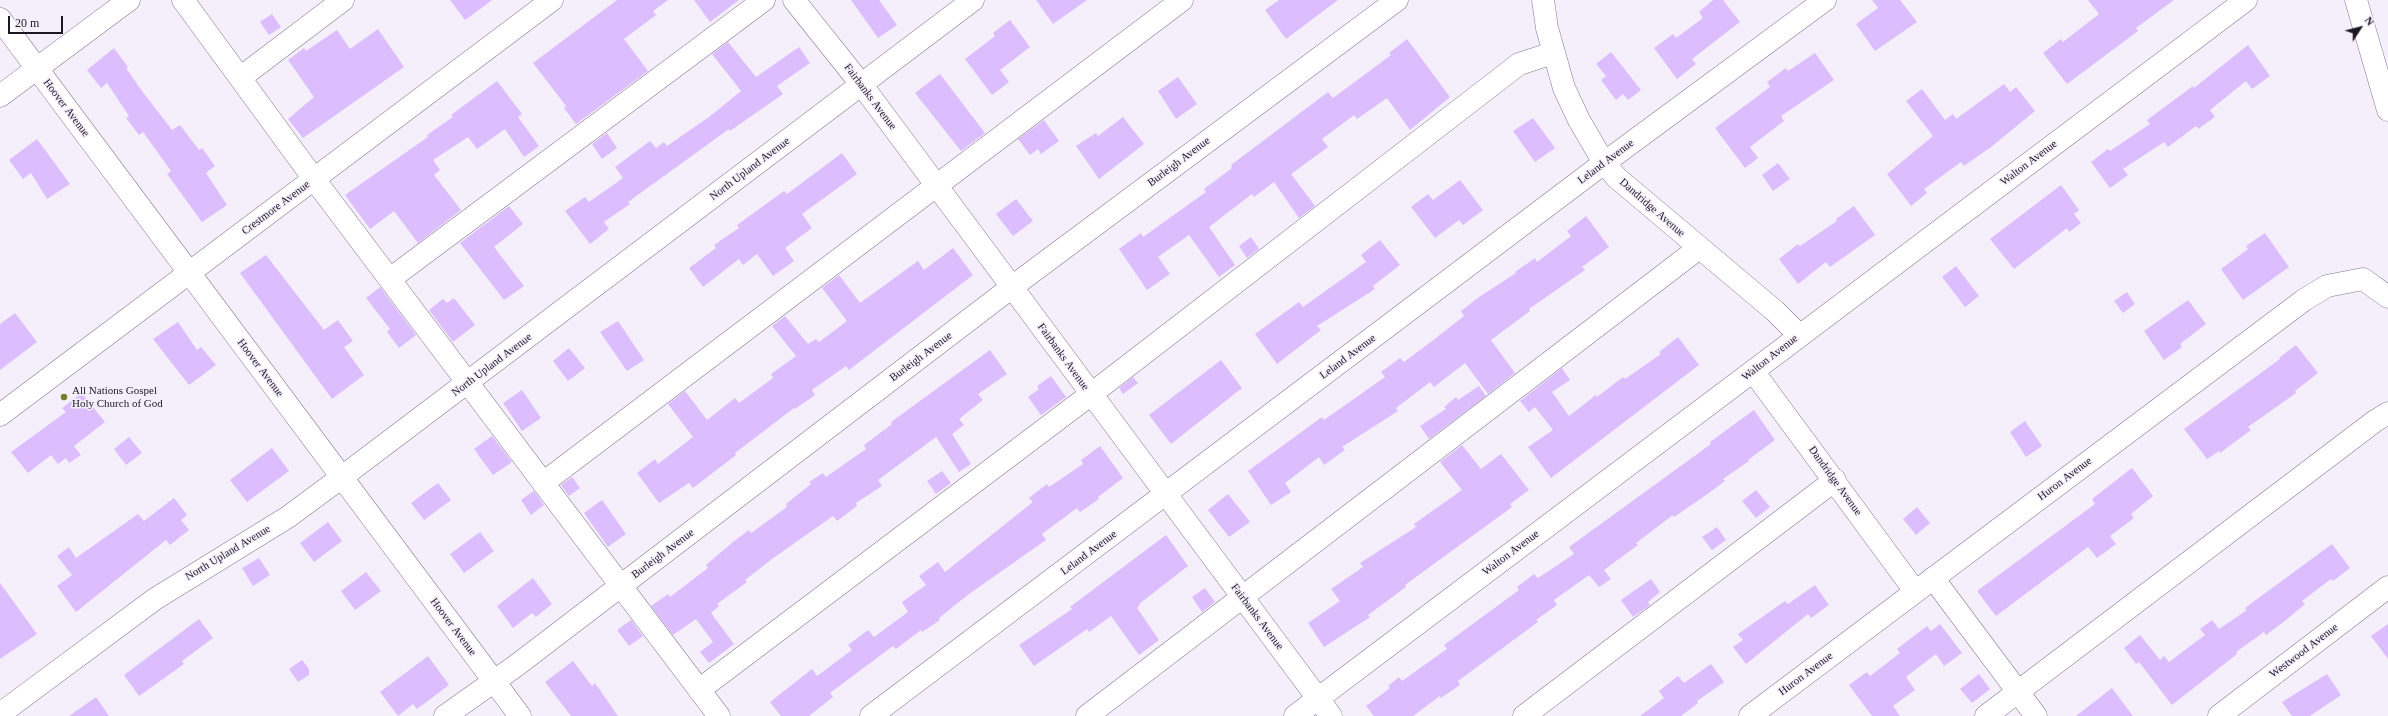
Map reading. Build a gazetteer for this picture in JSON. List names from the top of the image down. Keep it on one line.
{"streets":{"street":["Fairbanks Avenue","Hoover Avenue","Burleigh Avenue","Leland Avenue","Walton Avenue","North Upland Avenue","Crestmore Avenue","Dandridge Avenue","Huron Avenue","Westwood Avenue"]},"crossings":[["Fairbanks Avenue","Burleigh Avenue"],["Fairbanks Avenue","Leland Avenue"],["Fairbanks Avenue","Walton Avenue"],["Fairbanks Avenue","North Upland Avenue"],["Hoover Avenue","Burleigh Avenue"],["Hoover Avenue","North Upland Avenue"],["Hoover Avenue","Crestmore Avenue"],["Leland Avenue","Dandridge Avenue"],["Walton Avenue","Dandridge Avenue"],["Dandridge Avenue","Huron Avenue"]],"places":["All Nations Gospel Holy Church of God"],"scale_bar":"20 m","north":"top right"}
